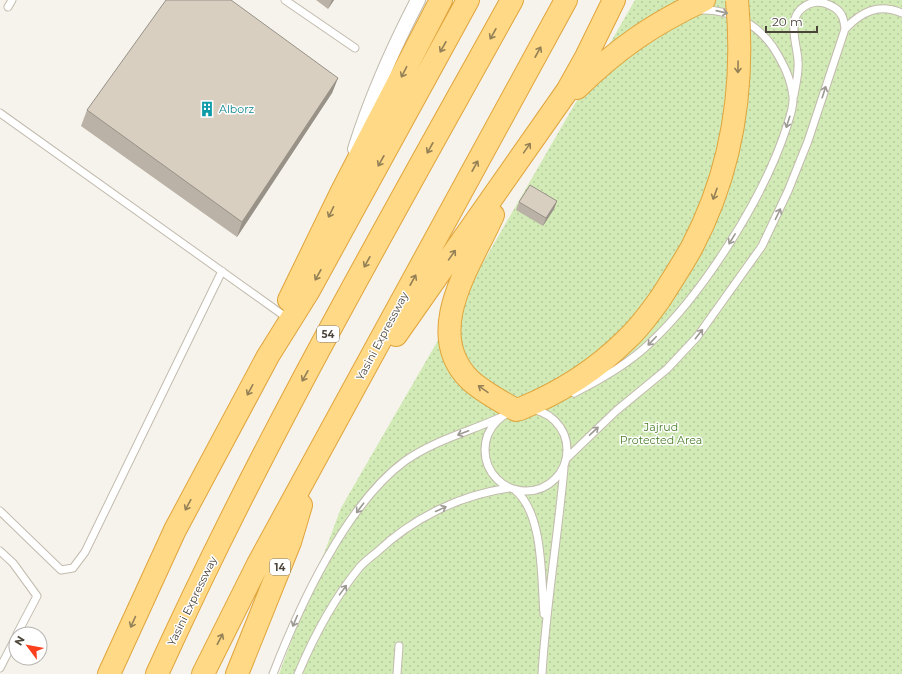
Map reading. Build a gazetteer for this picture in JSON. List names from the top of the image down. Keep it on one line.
{"streets":{"highway":["54","Yasini Expressway","14"]},"crossings":[["Yasini Expressway","14"]],"parks":["Jajrud Protected Area"],"places":{"building":["Alborz"]},"scale_bar":"20 m","north":"top left"}
